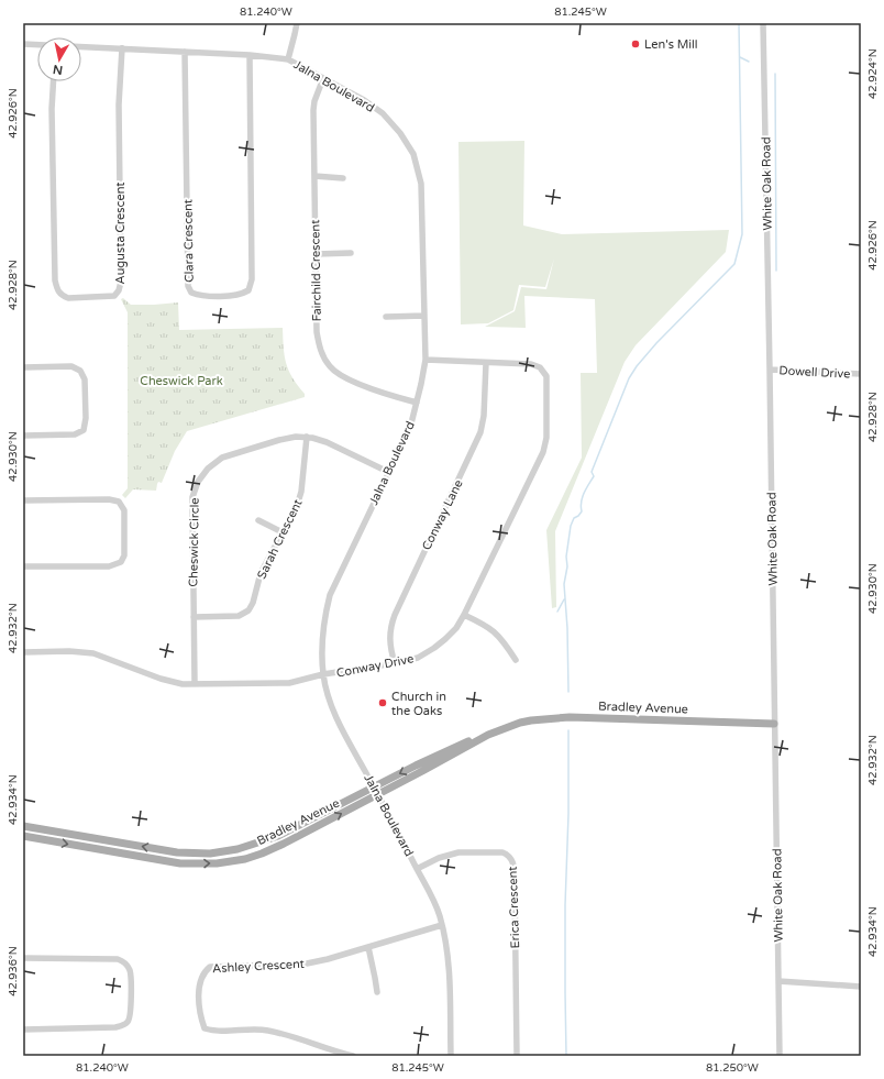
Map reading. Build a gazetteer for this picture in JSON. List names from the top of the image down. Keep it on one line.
{"streets":{"main road":["Bradley Avenue"],"street":["Jalna Boulevard","White Oak Road","Augusta Crescent","Clara Crescent","Fairchild Crescent","Dowell Drive","Conway Lane","Sarah Crescent","Cheswick Circle","Conway Drive","Erica Crescent","Ashley Crescent"]},"crossings":[["Jalna Boulevard","Augusta Crescent"],["Jalna Boulevard","Clara Crescent"],["Jalna Boulevard","Fairchild Crescent"],["Jalna Boulevard","Cheswick Circle"],["Jalna Boulevard","Conway Drive"],["Jalna Boulevard","Bradley Avenue"],["Jalna Boulevard","Erica Crescent"],["Jalna Boulevard","Ashley Crescent"],["White Oak Road","Dowell Drive"],["White Oak Road","Bradley Avenue"],["Conway Lane","Conway Drive"],["Sarah Crescent","Cheswick Circle"],["Cheswick Circle","Conway Drive"]],"parks":["Cheswick Park"],"places":["Len's Mill","Church in the Oaks"],"north":"bottom","coordinates":["81.240°W","81.245°W","42.924°N","42.926°N","42.928°N","42.930°N","42.932°N","42.934°N","42.936°N","81.250°W"]}
